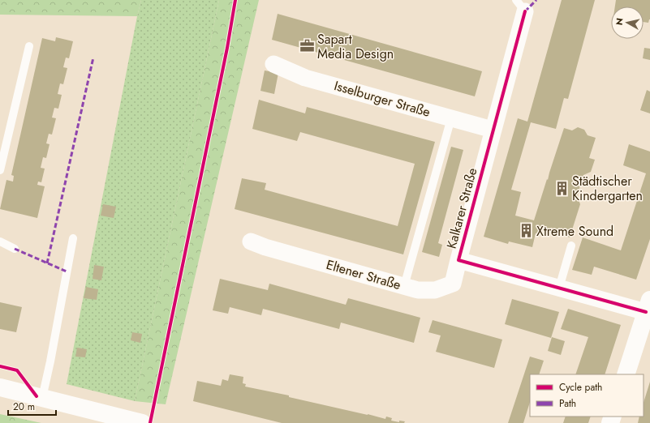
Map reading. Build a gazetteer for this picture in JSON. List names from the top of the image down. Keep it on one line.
{"streets":{"street":["Isselburger Straße","Kalkarer Straße","Eltener Straße"]},"crossings":[["Isselburger Straße","Kalkarer Straße"],["Kalkarer Straße","Eltener Straße"]],"places":{"office":["Sapart Media Design"],"building":["Städtischer Kindergarten","Xtreme Sound"]},"legend":["Cycle path","Path"],"scale_bar":"20 m","north":"left"}
